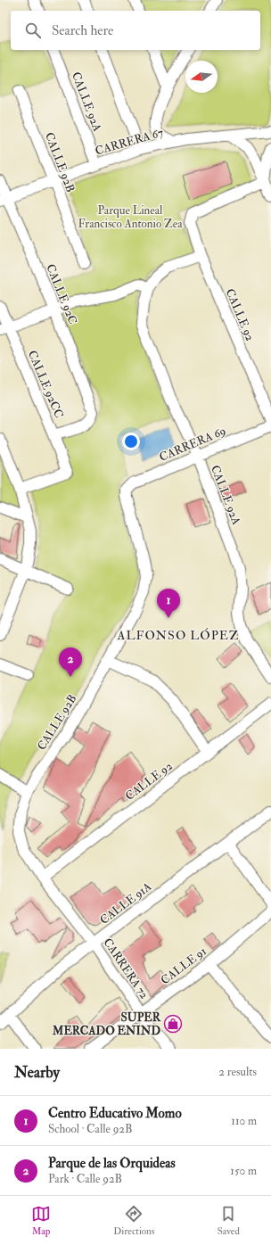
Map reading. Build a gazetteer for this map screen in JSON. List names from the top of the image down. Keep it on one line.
{"streets":{"street":["CALLE 92A","CARRERA 67","CALLE 92B","CALLE 92C","CALLE 92","CALLE 92CC","CARRERA 69","CALLE 91A","CALLE 91","CARRERA 72"]},"crossings":[["CALLE 92A","CARRERA 67"],["CALLE 92A","CALLE 92"],["CALLE 92A","CARRERA 69"],["CARRERA 67","CALLE 92B"],["CARRERA 67","CALLE 92C"],["CALLE 92B","CARRERA 69"],["CALLE 92B","CARRERA 72"],["CALLE 92C","CALLE 92CC"],["CALLE 92","CARRERA 72"],["CALLE 91A","CARRERA 72"],["CALLE 91","CARRERA 72"]],"districts":["ALFONSO LÓPEZ"],"parks":["Parque Lineal Francisco Antonio Zea"],"places":{"shop":["SUPER MERCADO ENIND"]},"north":"left","page":{"search":"Search here","pins":["1","2"],"heading":["Nearby","2 results"],"list":[{"mark":"1","name":"Centro Educativo Momo","note":"School · Calle 92B","value":"110 m"},{"mark":"2","name":"Parque de las Orquideas","note":"Park · Calle 92B","value":"150 m"}],"nav":["Map","Directions","Saved"]}}
